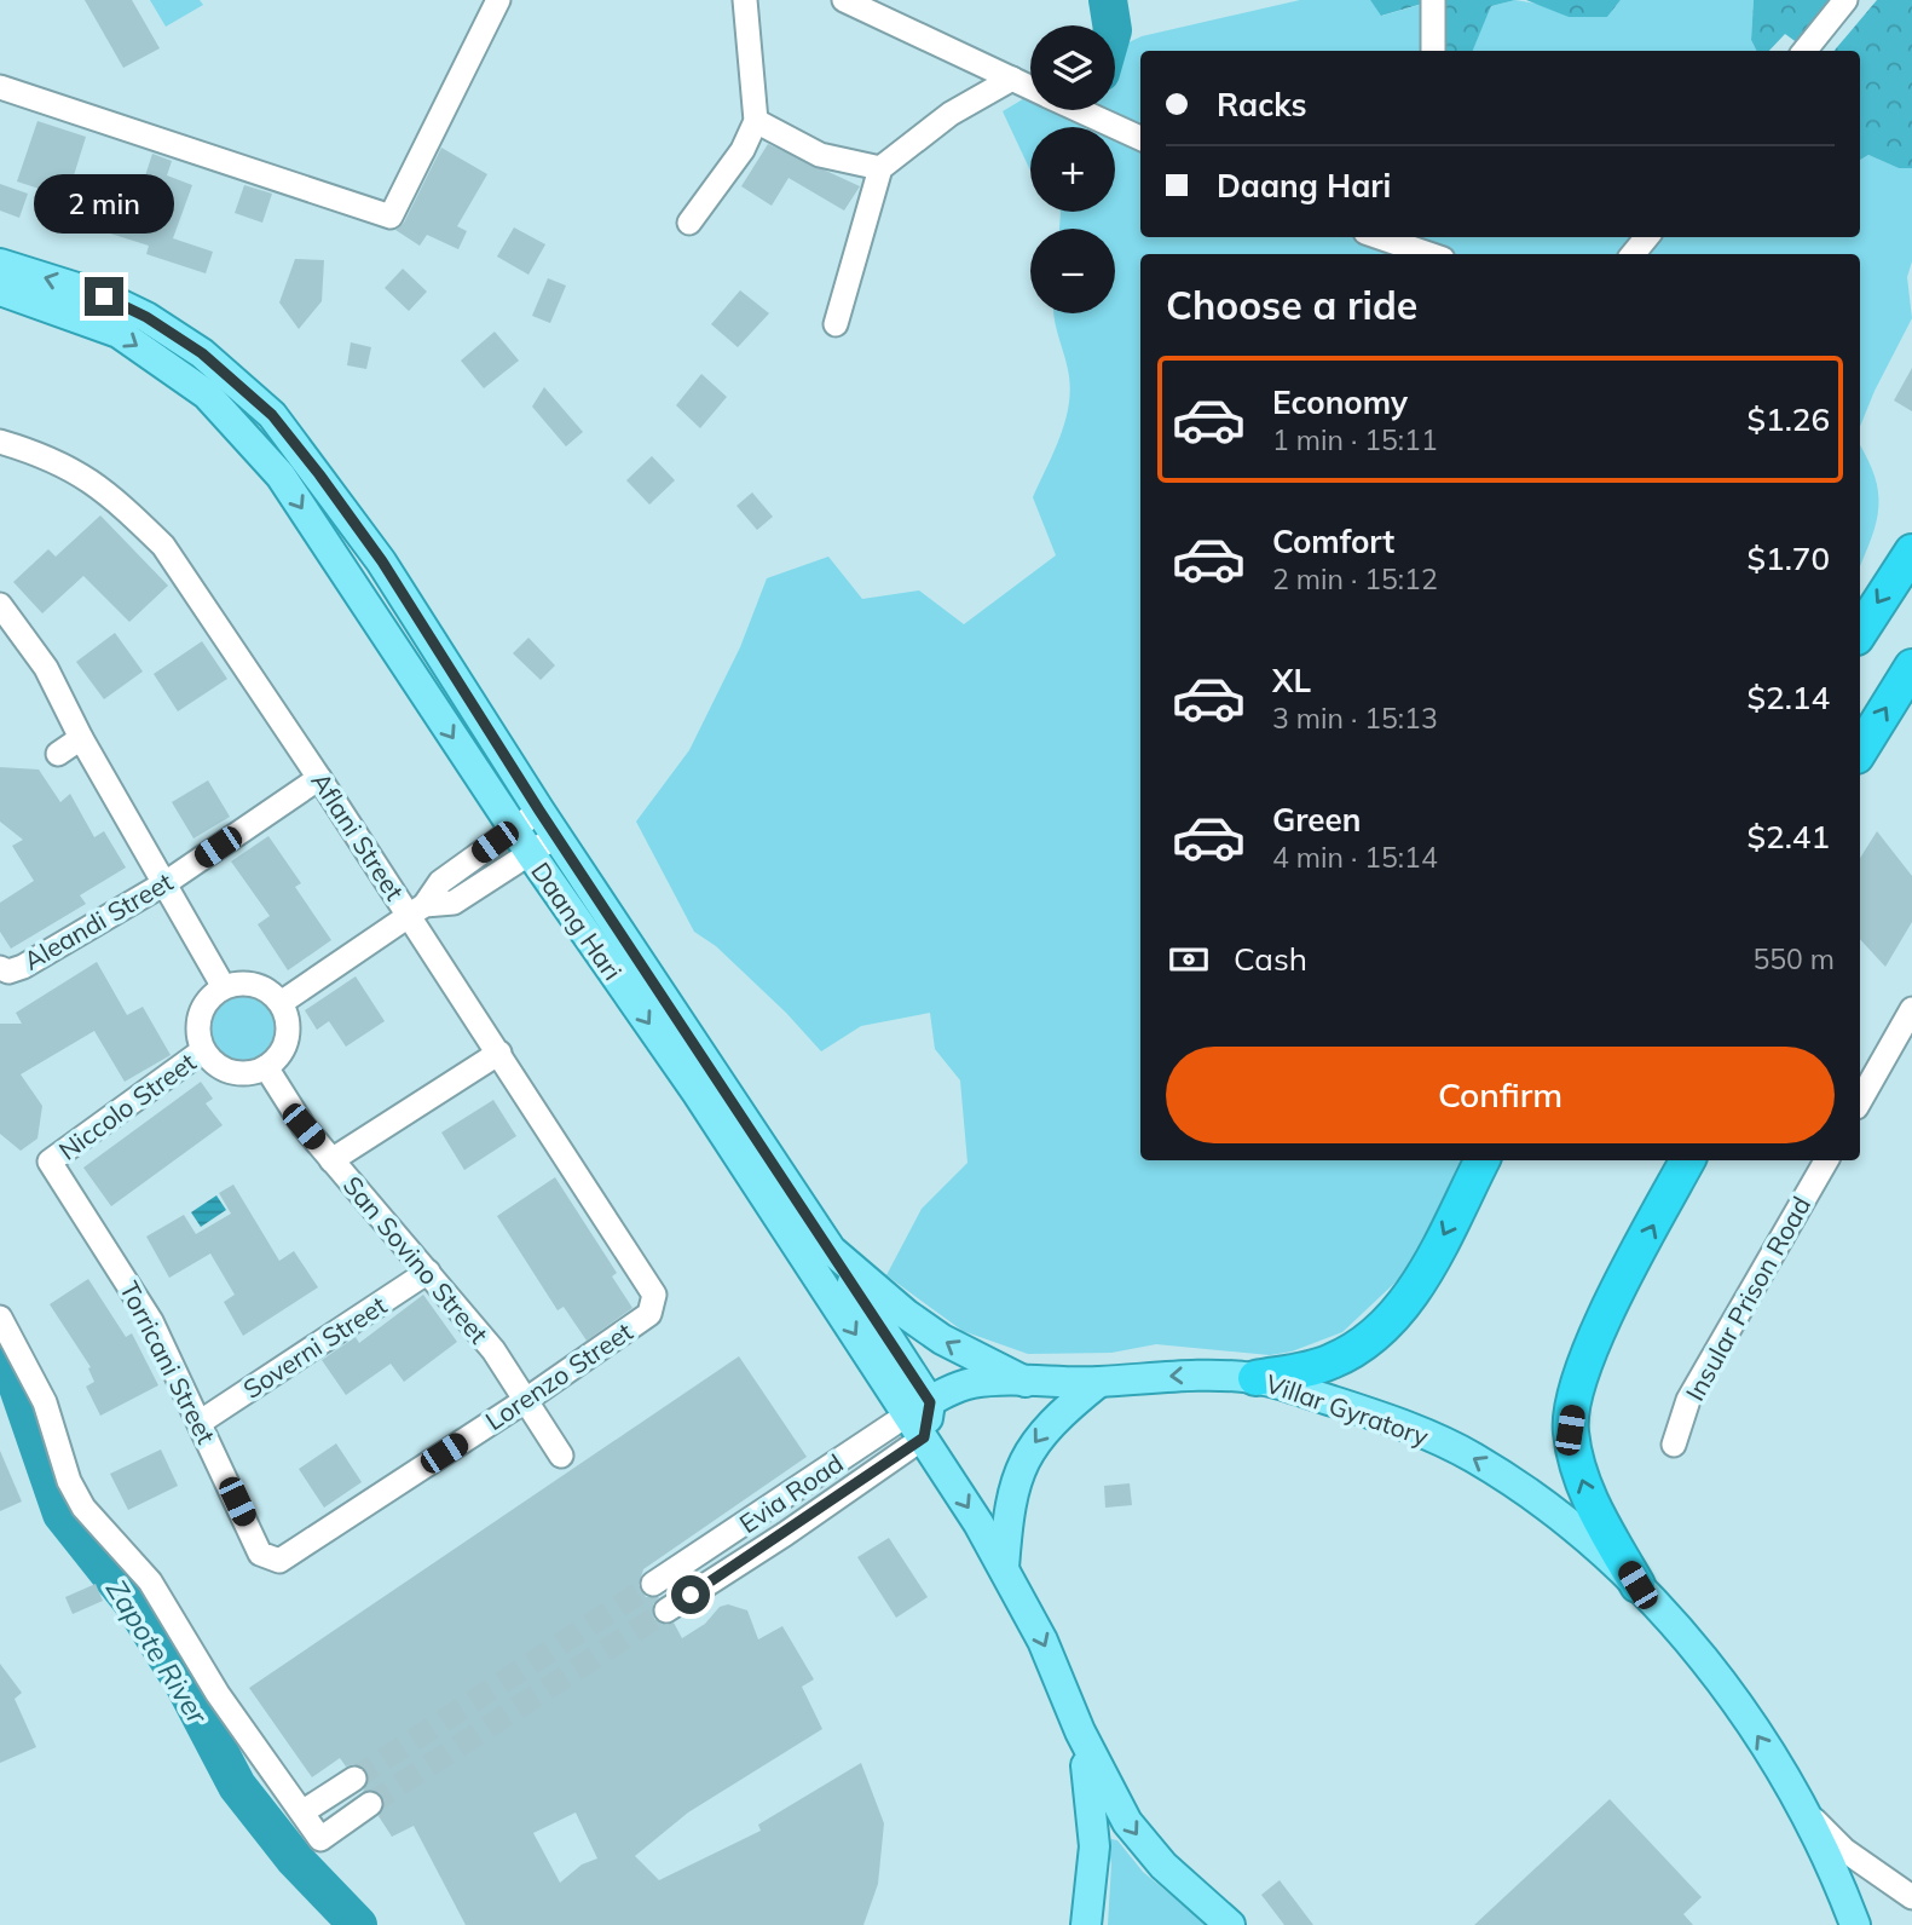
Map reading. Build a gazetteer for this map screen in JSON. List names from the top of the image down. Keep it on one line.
{"streets":{"main road":["Daang Hari","Villar Gyratory","Evia Road"],"street":["Aflani Street","Aleandi Street","Niccolo Street","San Sovino Street","Insular Prison Road","Soverni Street","Torricani Street","Lorenzo Street"]},"crossings":[["Aflani Street","Aleandi Street"],["Aflani Street","Lorenzo Street"],["Daang Hari","Villar Gyratory"],["Daang Hari","Evia Road"],["Niccolo Street","San Sovino Street"],["Niccolo Street","Torricani Street"],["San Sovino Street","Soverni Street"],["San Sovino Street","Lorenzo Street"],["Soverni Street","Torricani Street"],["Torricani Street","Lorenzo Street"]],"one_way":["Villar Gyratory"],"water":["Zapote River"],"page":{"map_buttons":["+","−"],"banner":["Racks","Daang Hari"],"bubble":"2 min","heading":"Choose a ride","list":[{"name":"Economy","note":"1 min · 15:11","value":"$1.26"},{"name":"Comfort","note":"2 min · 15:12","value":"$1.70"},{"name":"XL","note":"3 min · 15:13","value":"$2.14"},{"name":"Green","note":"4 min · 15:14","value":"$2.41"}],"pay":["Cash","550 m"],"buttons":"Confirm"}}
